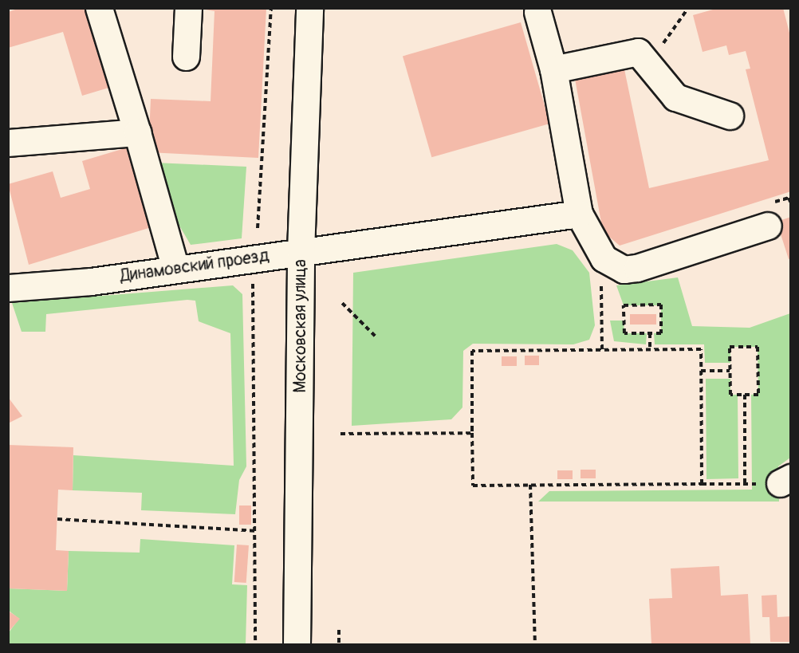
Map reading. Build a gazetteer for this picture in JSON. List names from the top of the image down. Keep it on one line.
{"streets":{"street":["Динамовский проезд","Московская улица"]},"crossings":[["Динамовский проезд","Московская улица"]]}
